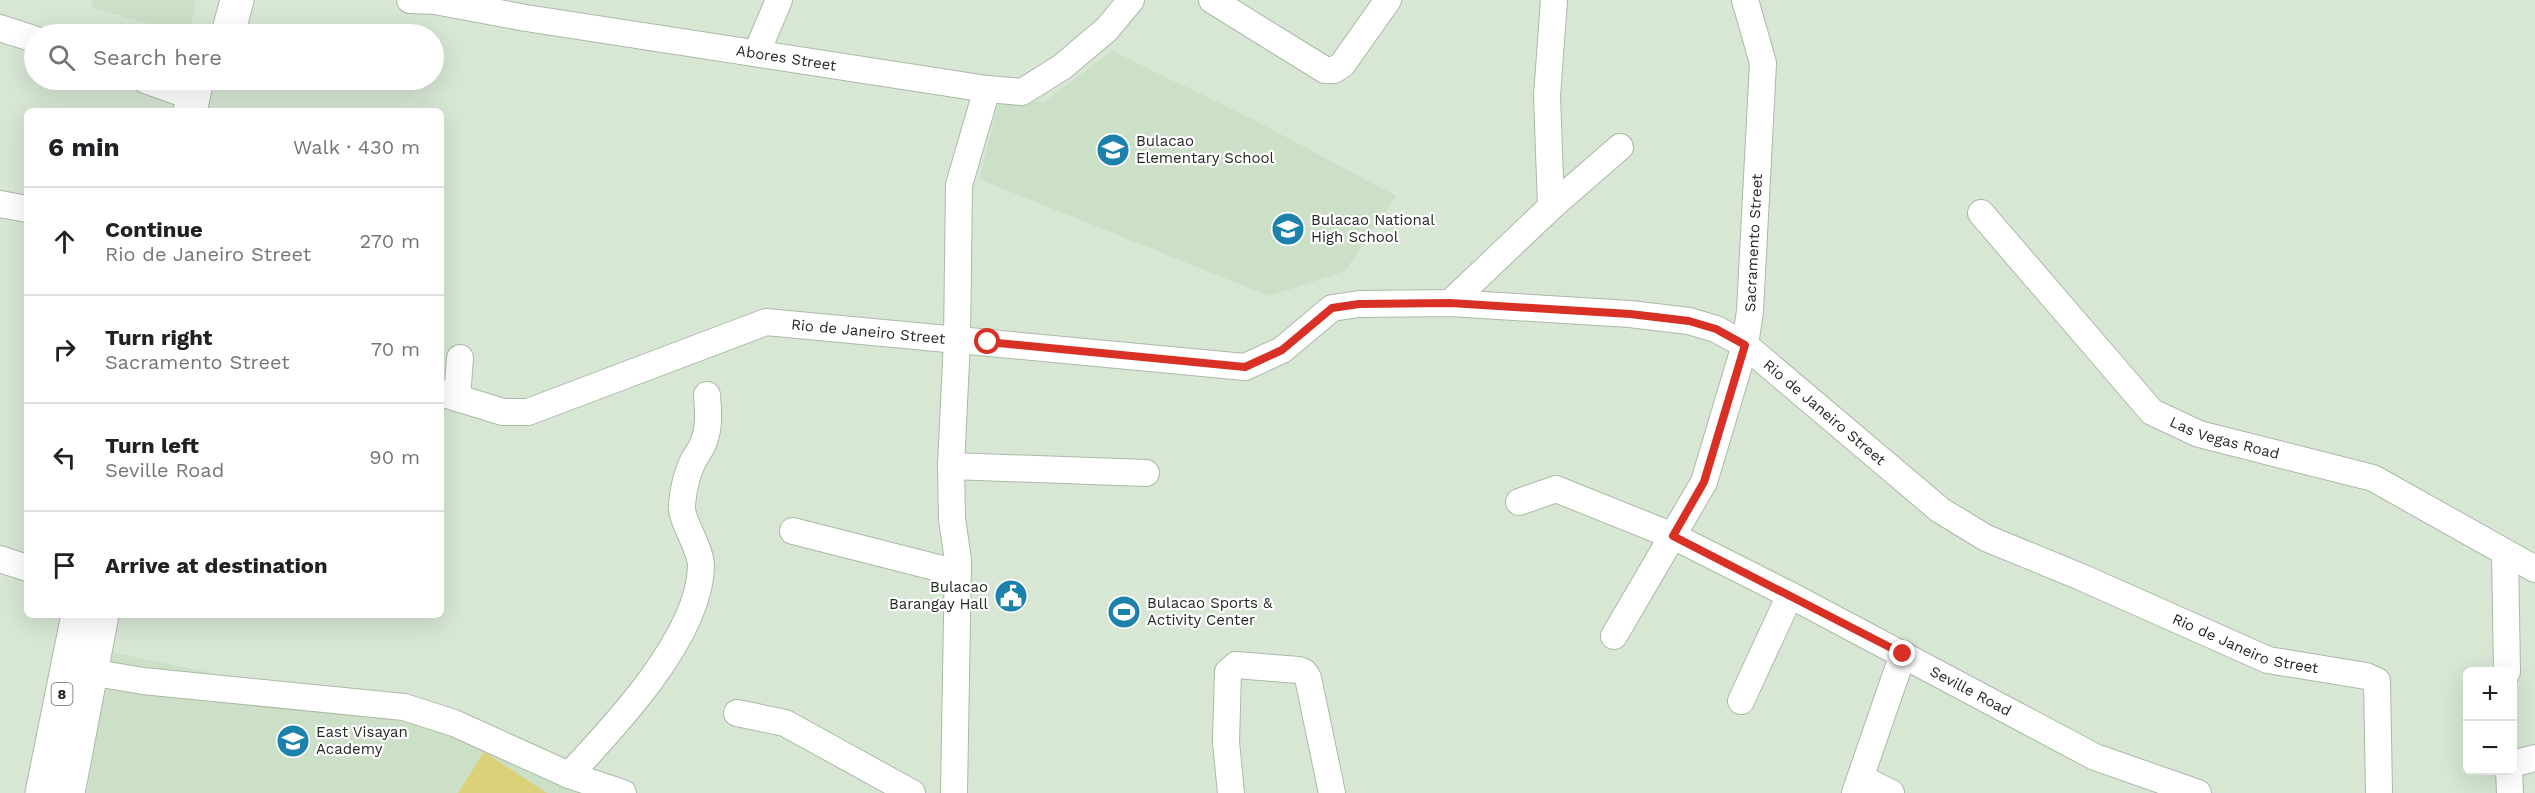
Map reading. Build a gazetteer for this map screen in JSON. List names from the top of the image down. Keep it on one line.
{"streets":{"main road":["8"],"street":["Abores Street","Sacramento Street","Rio de Janeiro Street","Las Vegas Road","Seville Road"]},"crossings":[["Sacramento Street","Rio de Janeiro Street"],["Sacramento Street","Seville Road"]],"places":{"school or university":["Bulacao Elementary School","Bulacao National High School","East Visayan Academy"],"public building":["Bulacao Barangay Hall"],"sports":["Bulacao Sports & Activity Center"]},"page":{"search":"Search here","heading":["6 min","Walk · 430 m"],"list":[["Continue","Rio de Janeiro Street","270 m"],["Turn right","Sacramento Street","70 m"],["Turn left","Seville Road","90 m"],"Arrive at destination"],"map_buttons":["+","−"]}}
